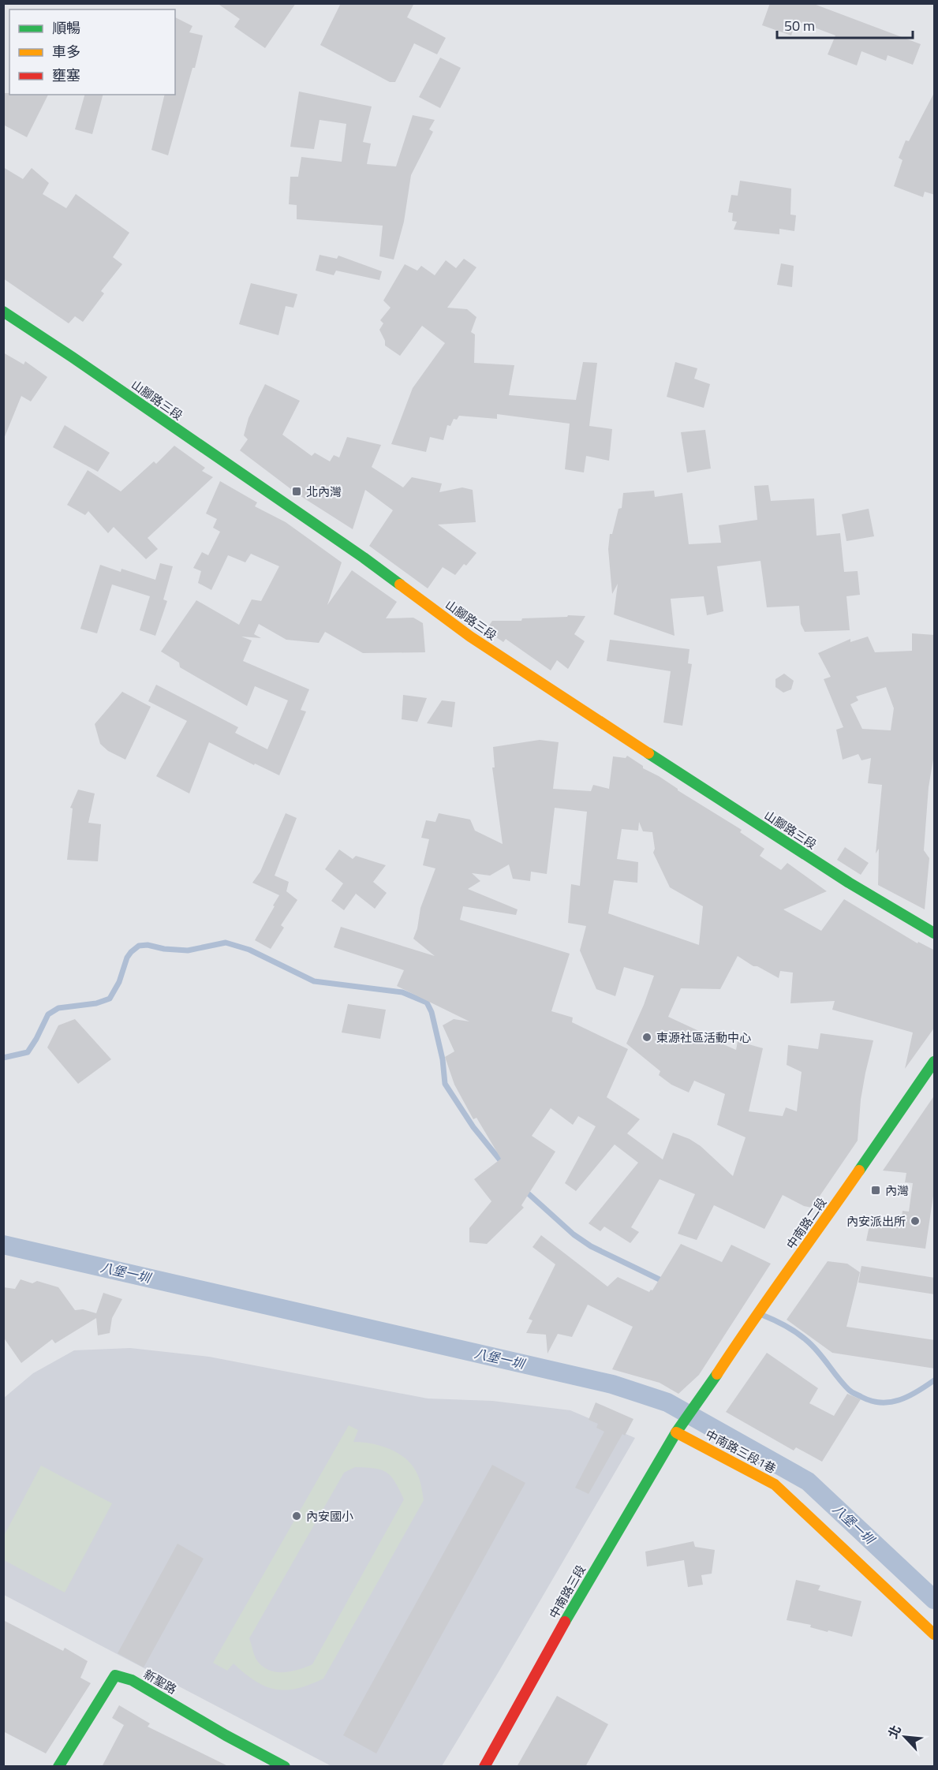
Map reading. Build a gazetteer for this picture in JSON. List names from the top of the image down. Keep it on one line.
{"streets":{"main road":["山腳路三段","中南路二段","中南路三段1巷","中南路三段","新聖路"]},"crossings":[["中南路二段","中南路三段1巷"],["中南路二段","中南路三段"],["中南路三段1巷","中南路三段"]],"water":["八堡一圳"],"places":{"transit":["北內灣","內灣"],"other":["東源社區活動中心","內安派出所","內安國小"]},"legend":["順暢","車多","壅塞"],"scale_bar":"50 m","north":"top left"}
